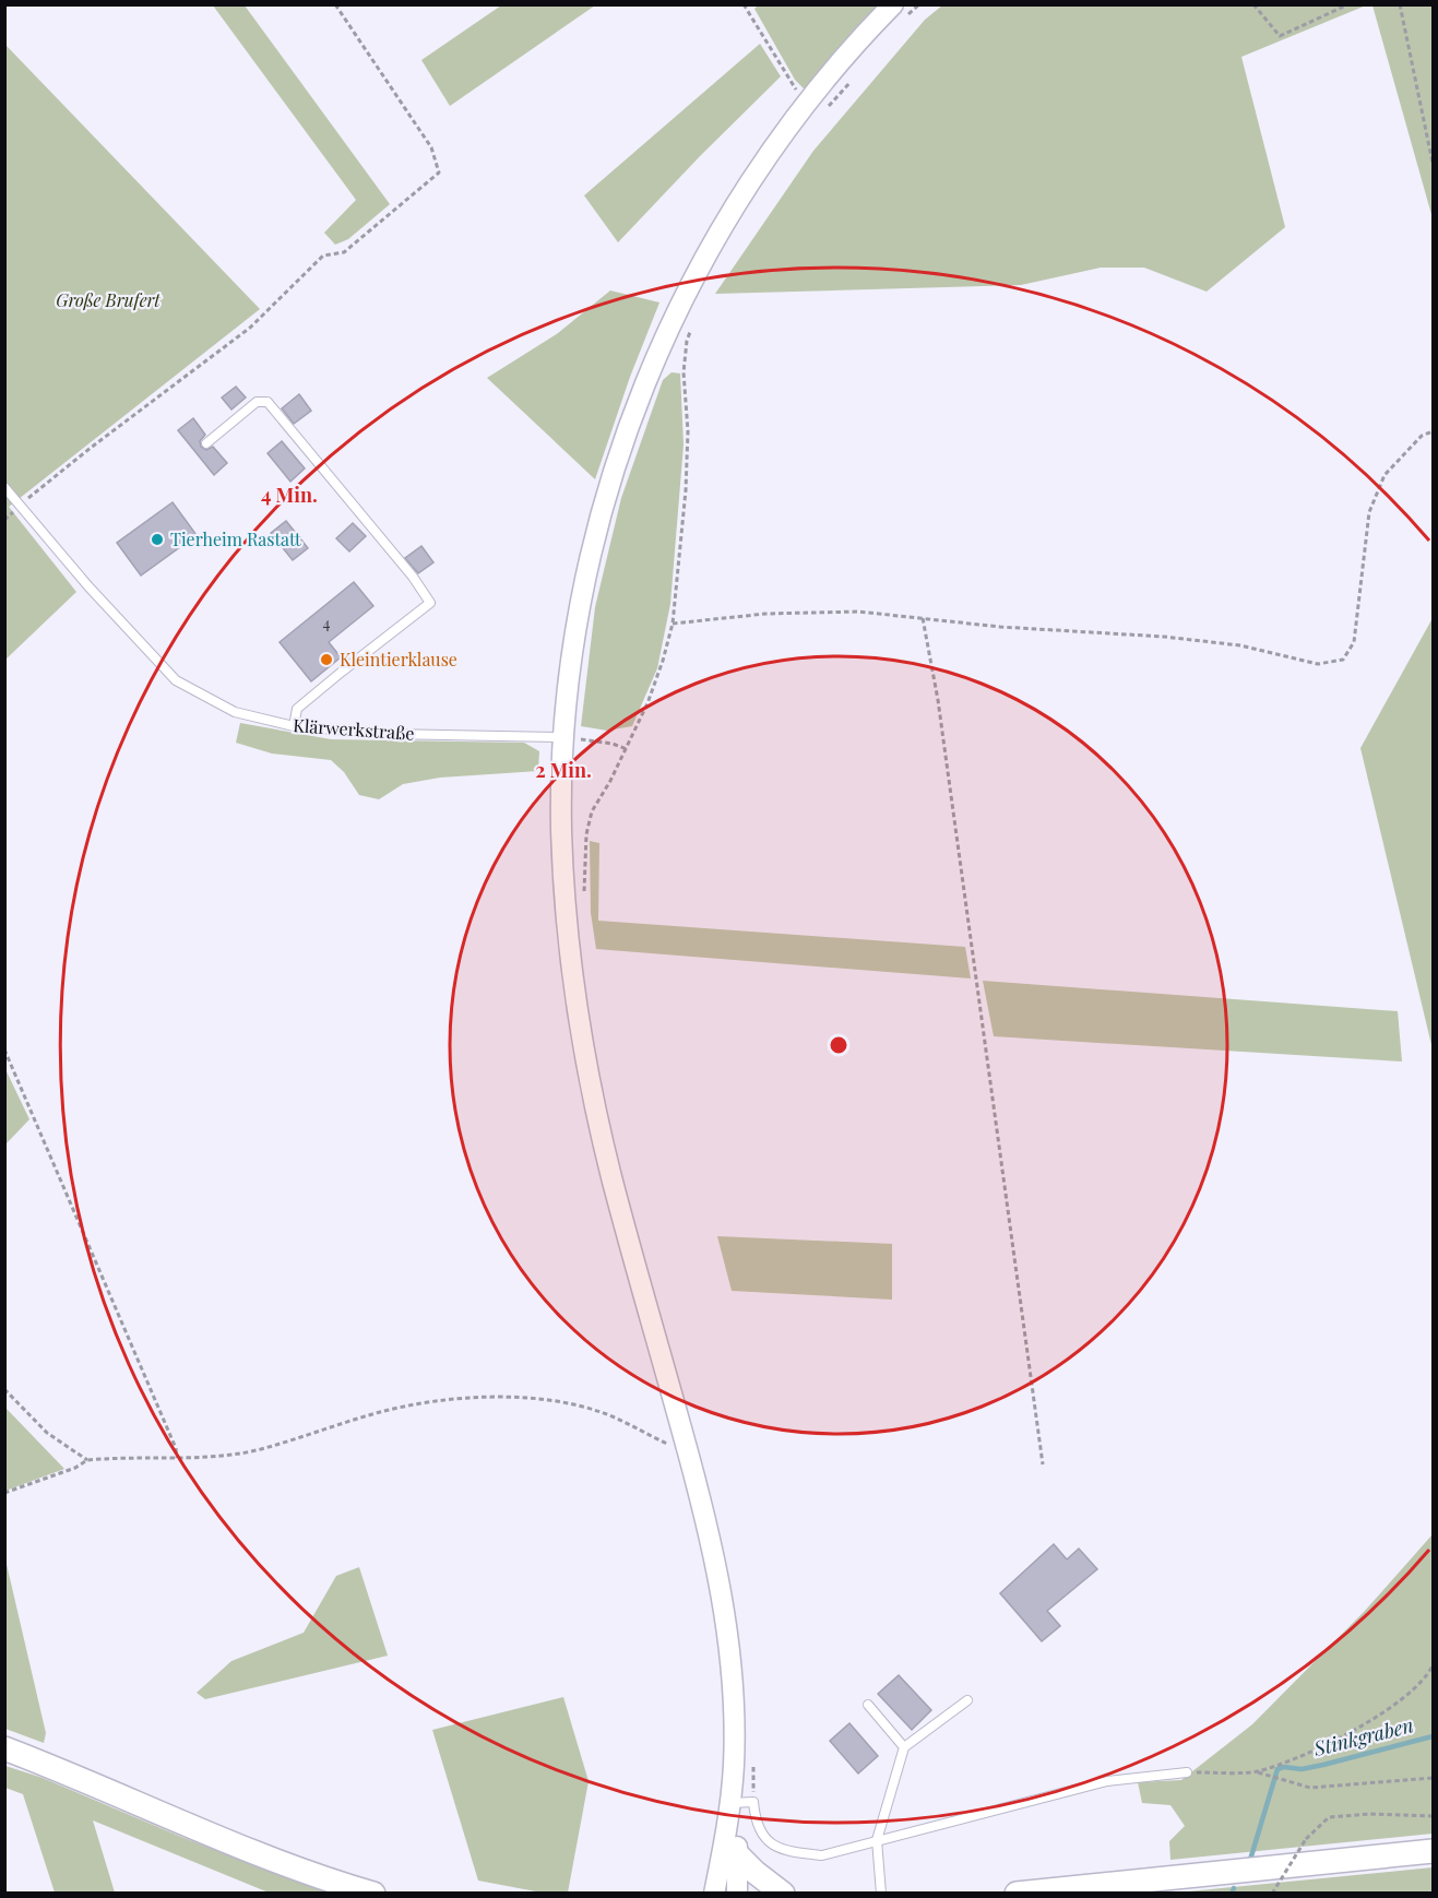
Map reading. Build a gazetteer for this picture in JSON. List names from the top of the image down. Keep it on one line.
{"streets":{"lane":["Klärwerkstraße"]},"water":["Stinkgraben"],"parks":["Große Brufert"],"places":["Tierheim Rastatt","Kleintierklause"],"house_numbers":["4"],"rings":["4 Min.","2 Min."]}
